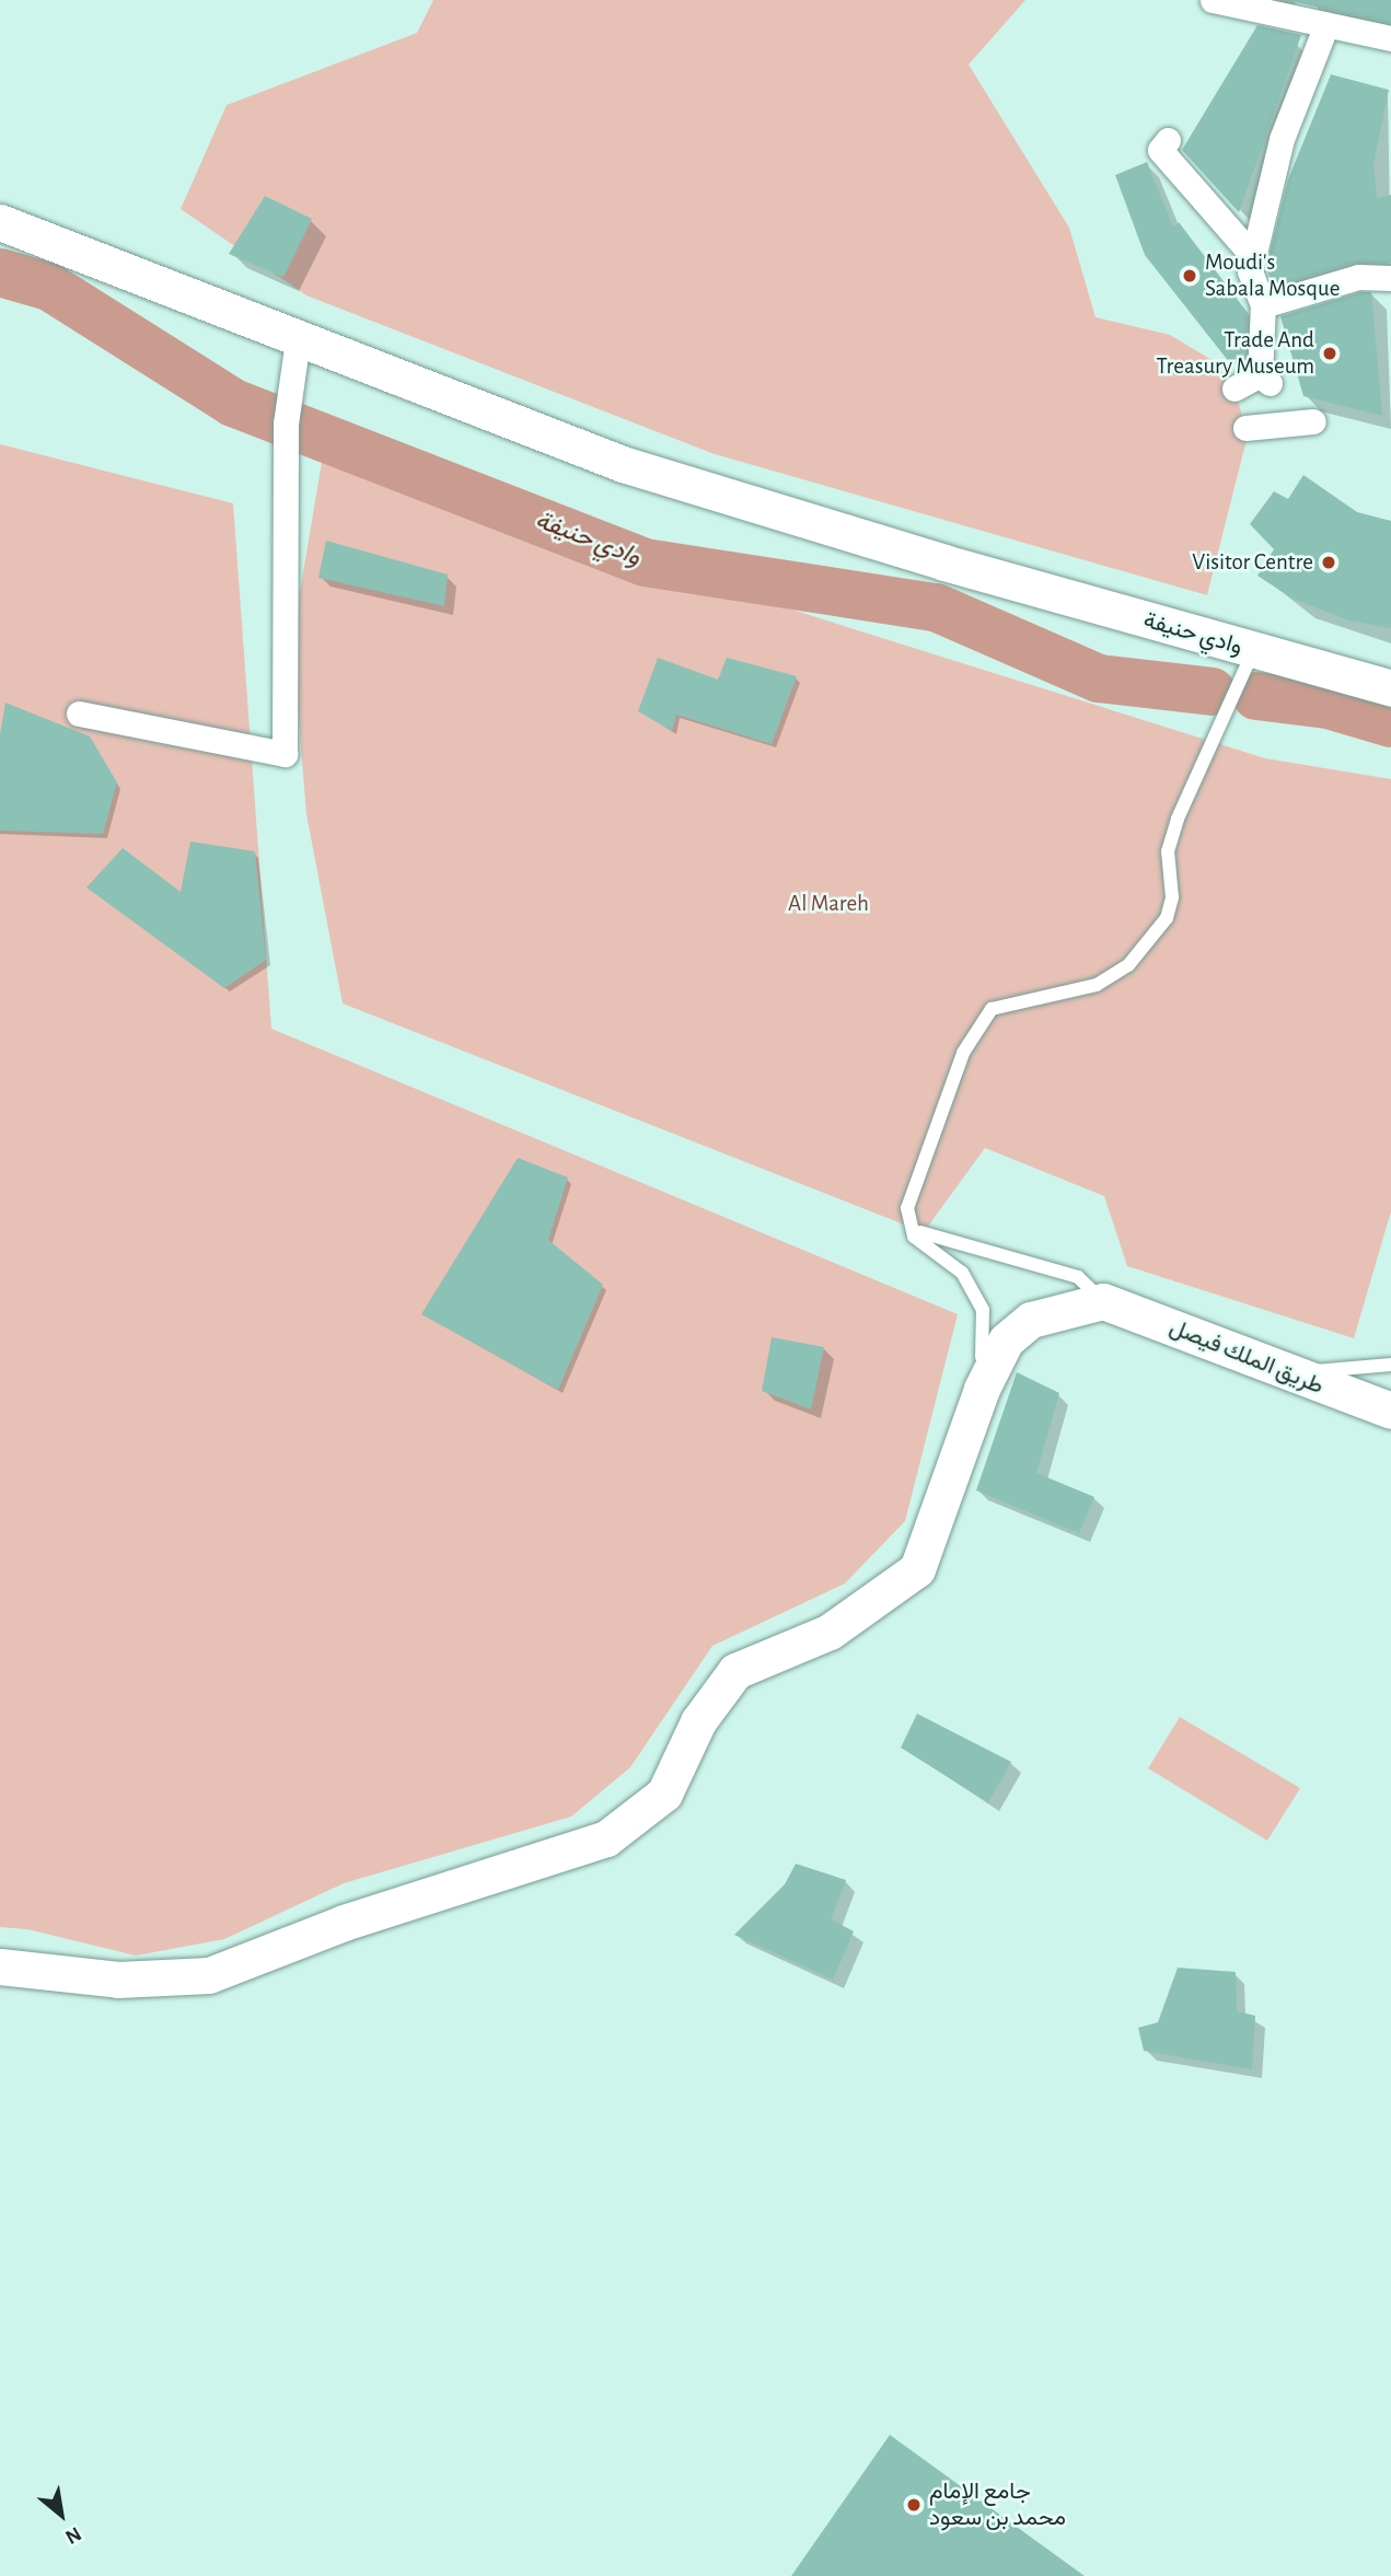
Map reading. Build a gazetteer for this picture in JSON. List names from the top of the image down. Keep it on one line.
{"streets":{"street":["وادي حنيفة","طريق الملك فيصل"]},"water":["وادي حنيفة"],"parks":["Al Mareh"],"places":["Moudi's Sabala Mosque","Trade And Treasury Museum","Visitor Centre","جامع الإمام محمد بن سعود"],"north":"bottom right"}
